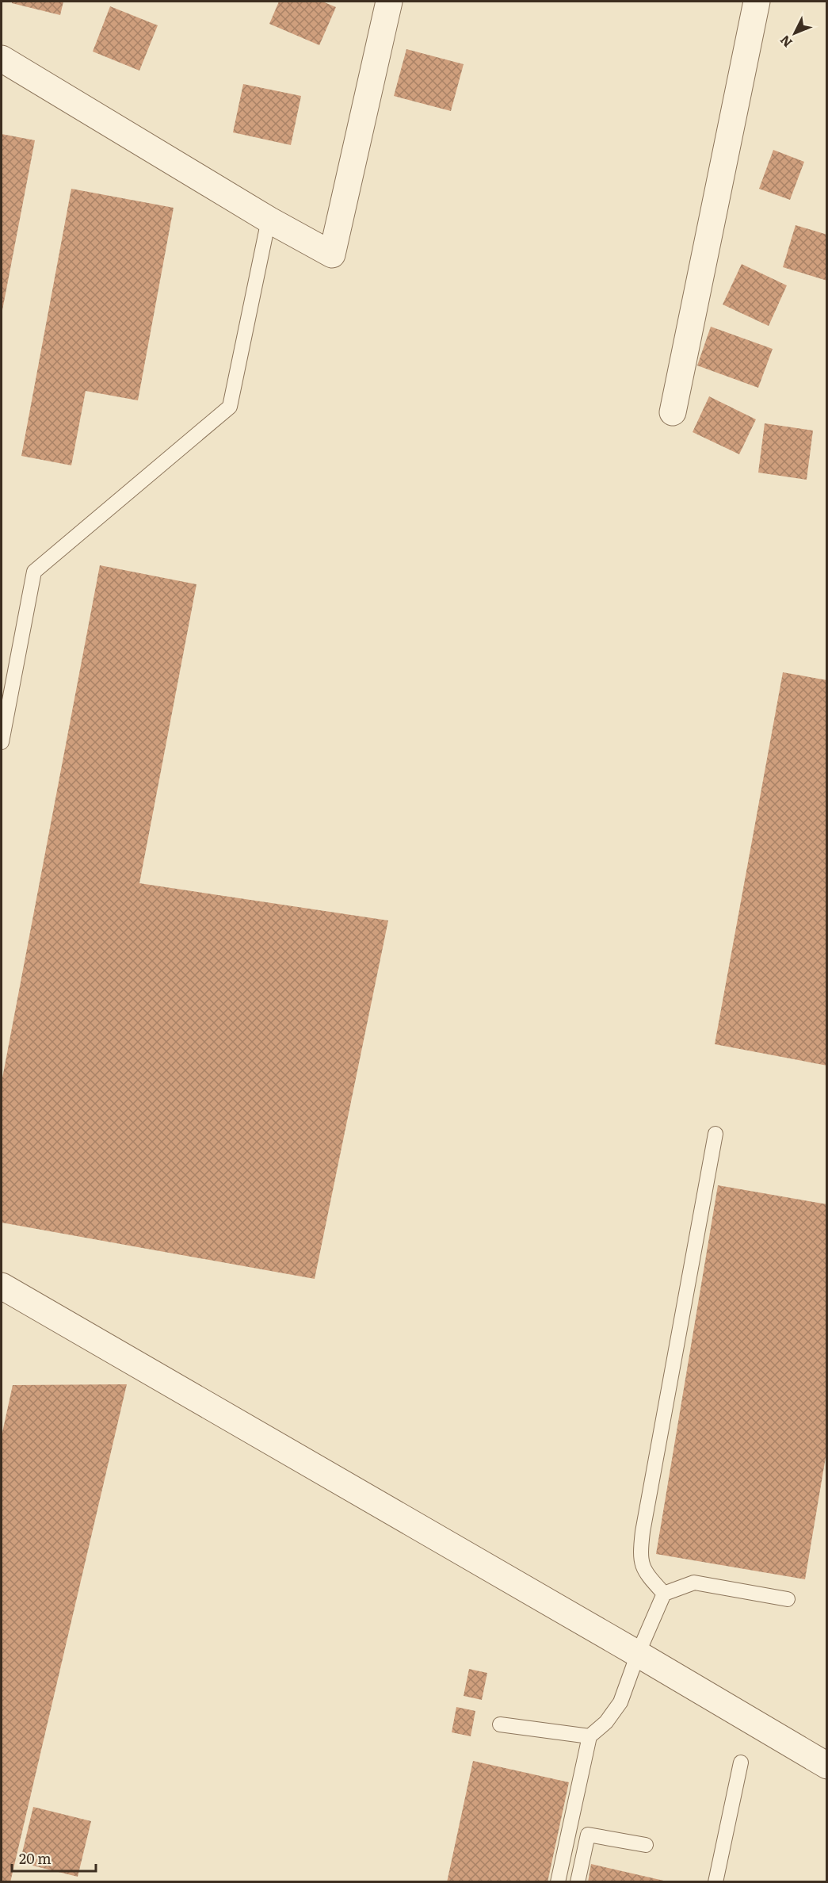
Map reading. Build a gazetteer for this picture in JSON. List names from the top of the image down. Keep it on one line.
{"scale_bar":"20 m","north":"bottom left"}
